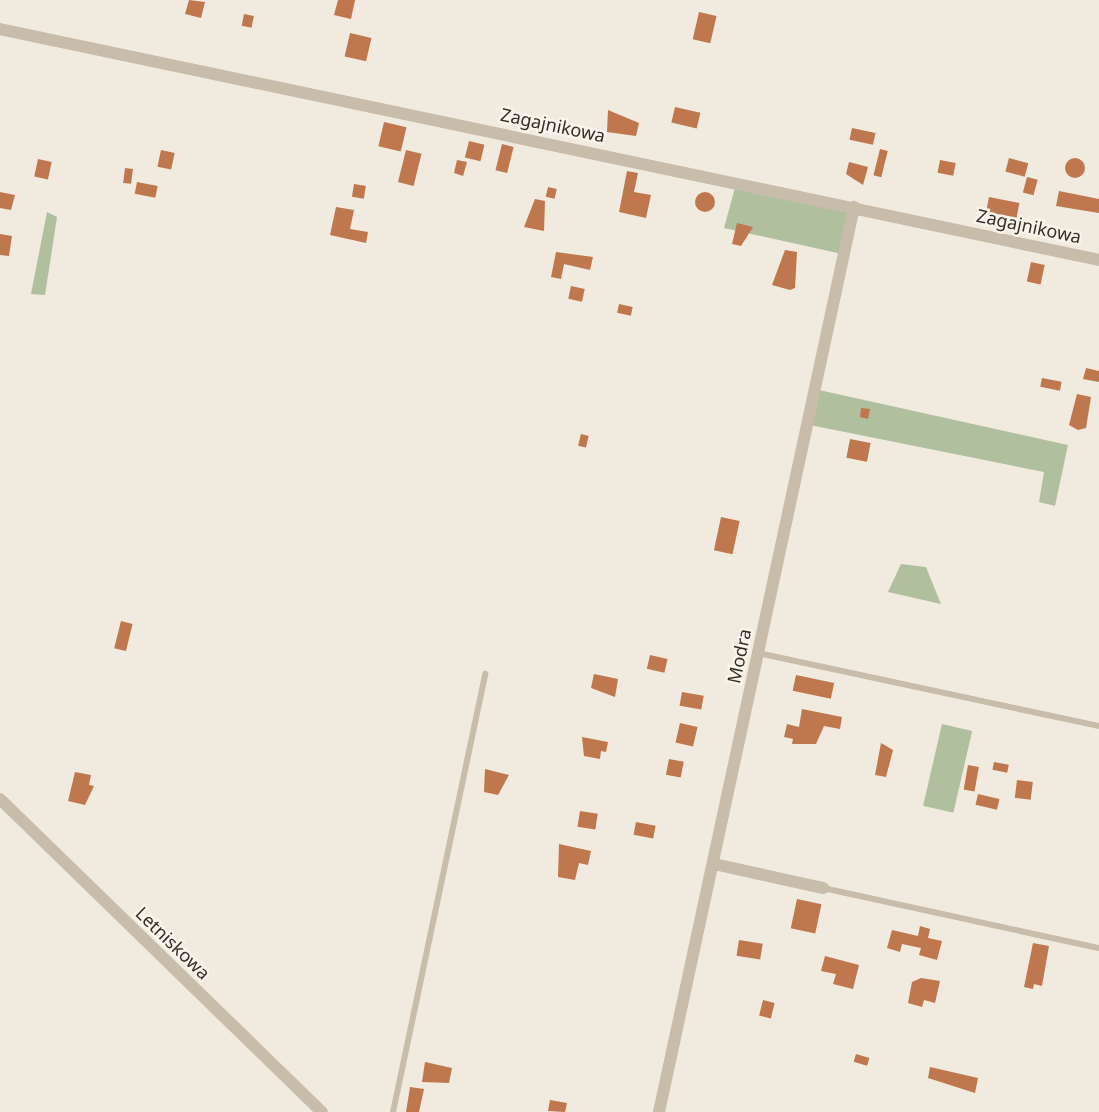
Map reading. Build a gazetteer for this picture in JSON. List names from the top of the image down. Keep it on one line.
{"streets":{"street":["Zagajnikowa","Modra","Letniskowa"]},"crossings":[["Zagajnikowa","Modra"]]}
